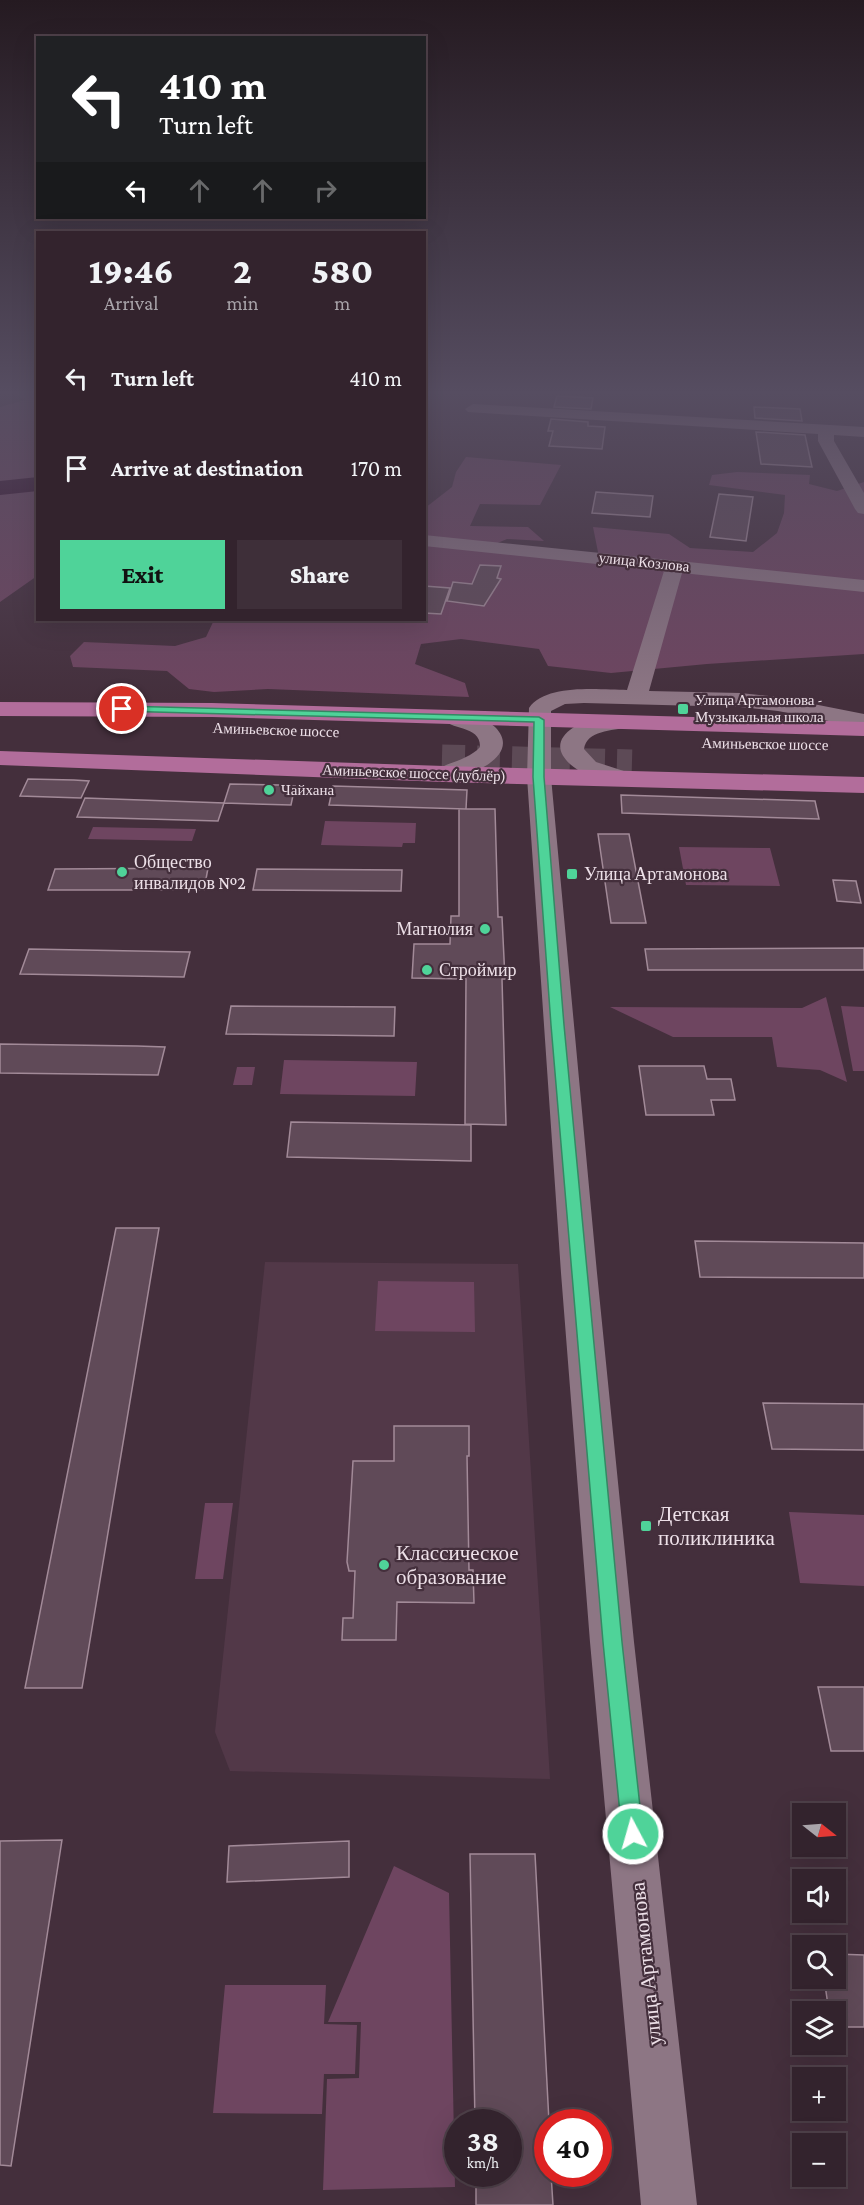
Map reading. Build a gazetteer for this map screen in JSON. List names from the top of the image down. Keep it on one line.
{"streets":{"main road":["Аминьевское шоссе","Аминьевское шоссе (дублёр)"],"street":["улица Козлова","улица Артамонова"]},"crossings":[["Аминьевское шоссе","Аминьевское шоссе (дублёр)"],["Аминьевское шоссе (дублёр)","улица Артамонова"]],"places":{"transit":["Улица Артамонова - Музыкальная школа","Улица Артамонова","Детская поликлиника"],"other":["Чайхана","Общество инвалидов №2","Магнолия","Строймир","Классическое образование"]},"north":"right","page":{"turn":["410 m","Turn left"],"eta":["19:46","Arrival","2","min","580","m"],"list":[{"name":"Turn left","value":"410 m"},{"name":"Arrive at destination","value":"170 m"}],"buttons":["Exit","Share"],"map_buttons":["+","−"],"speed":"38 km/h","limit":"40"}}
